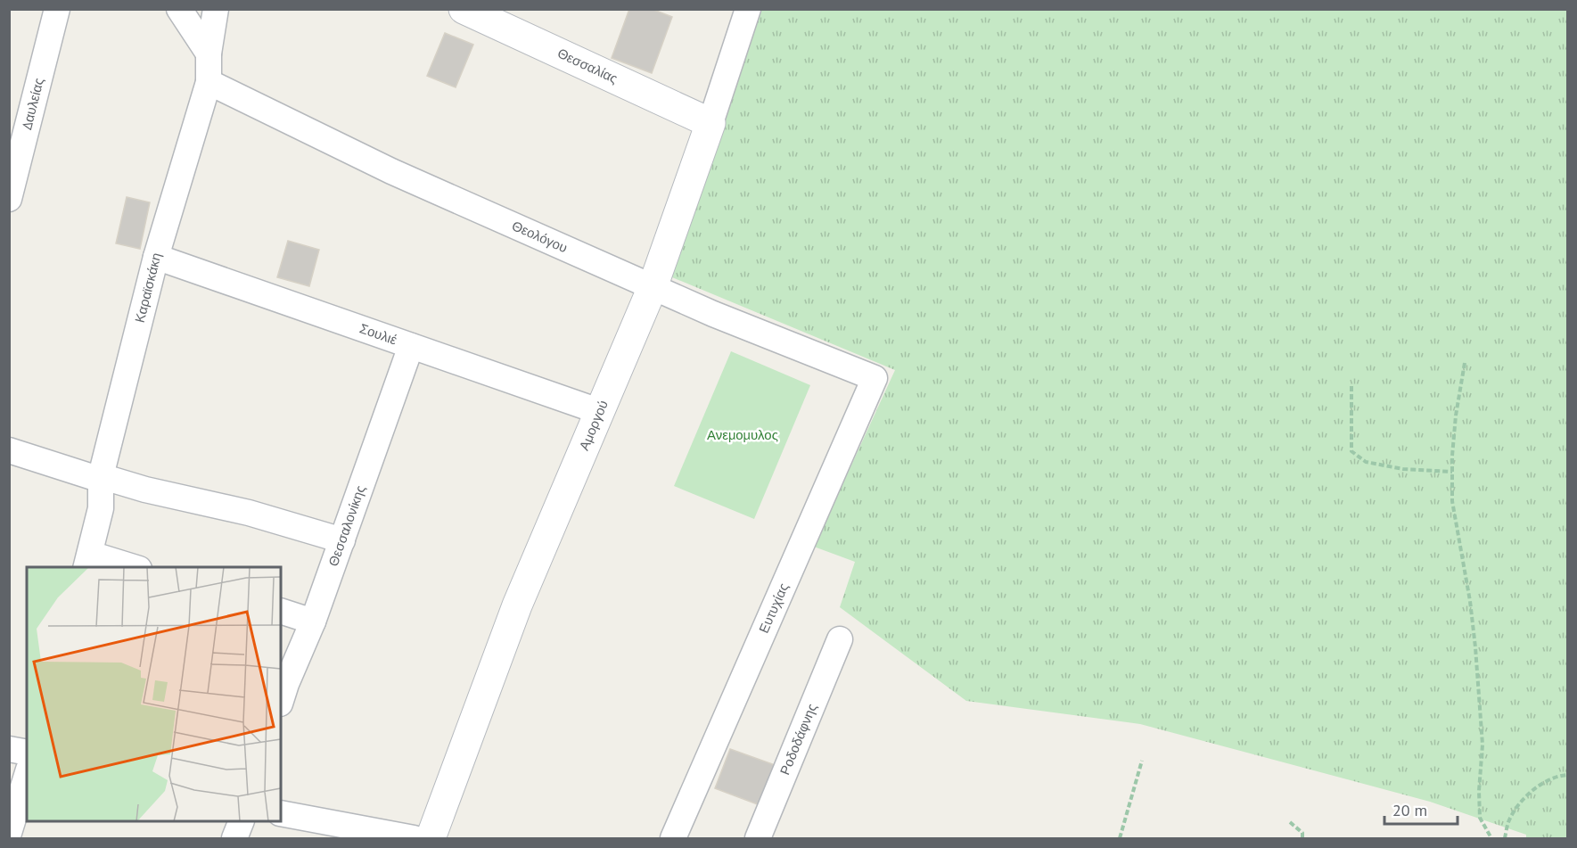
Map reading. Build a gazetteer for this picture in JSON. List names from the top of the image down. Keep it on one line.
{"streets":{"street":["Θεσσαλίας","Δαυλείας","Θεολόγου","Καραϊσκάκη","Σουλιέ","Αμοργού","Θεσσαλονίκης","Ευτυχίας","Ροδοδάφνης"]},"crossings":[["Θεσσαλίας","Αμοργού"],["Θεολόγου","Καραϊσκάκη"],["Θεολόγου","Αμοργού"],["Θεολόγου","Ευτυχίας"],["Καραϊσκάκη","Σουλιέ"],["Σουλιέ","Αμοργού"],["Σουλιέ","Θεσσαλονίκης"]],"parks":["Ανεμομυλος"],"scale_bar":"20 m"}
